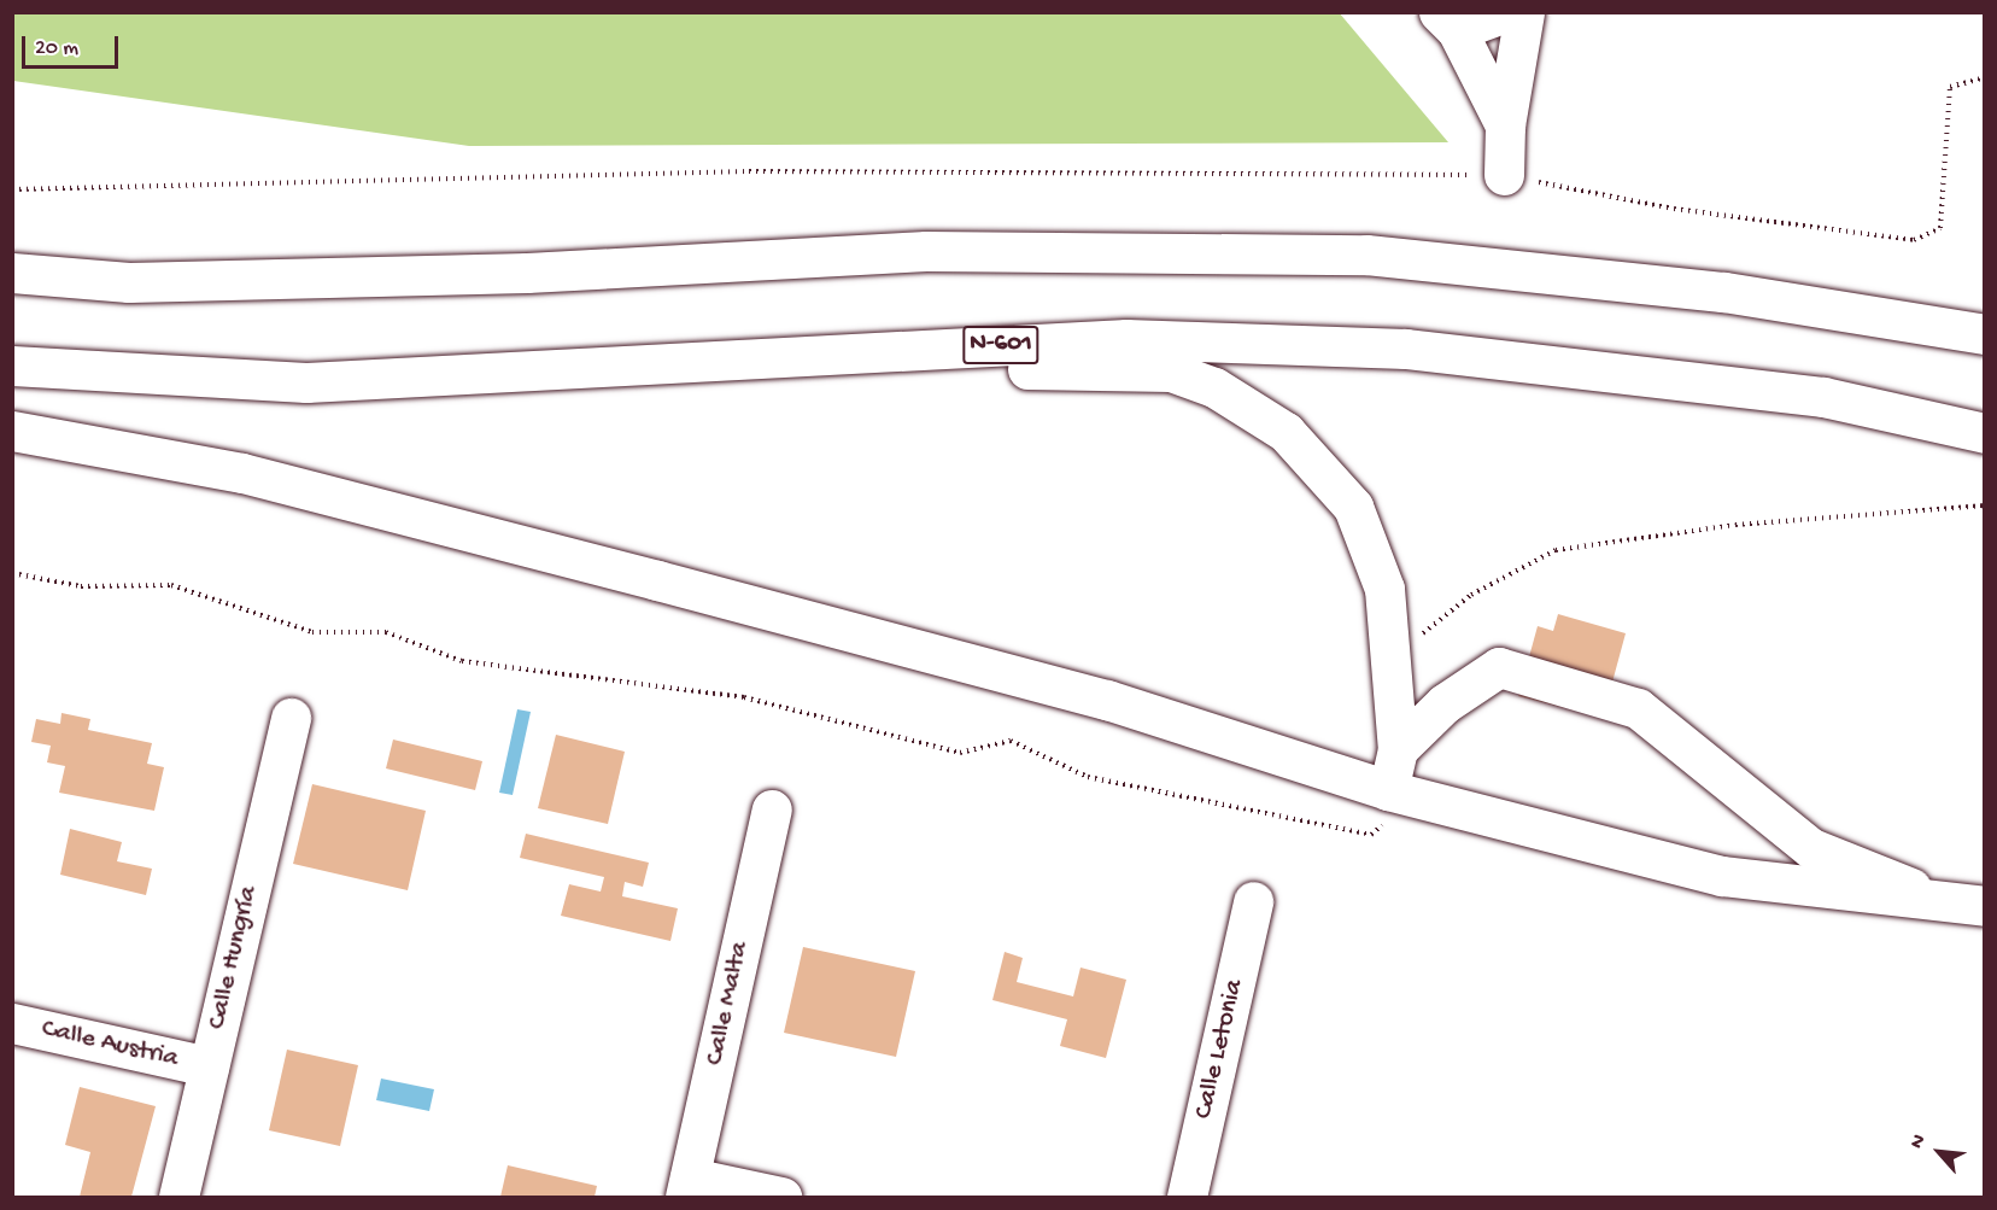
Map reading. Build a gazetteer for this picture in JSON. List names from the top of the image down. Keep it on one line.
{"streets":{"main road":["N-601","Calle Hungría","Calle Malta","Calle Austria","Calle Letonia"]},"crossings":[["Calle Hungría","Calle Austria"]],"scale_bar":"20 m","north":"top left"}
